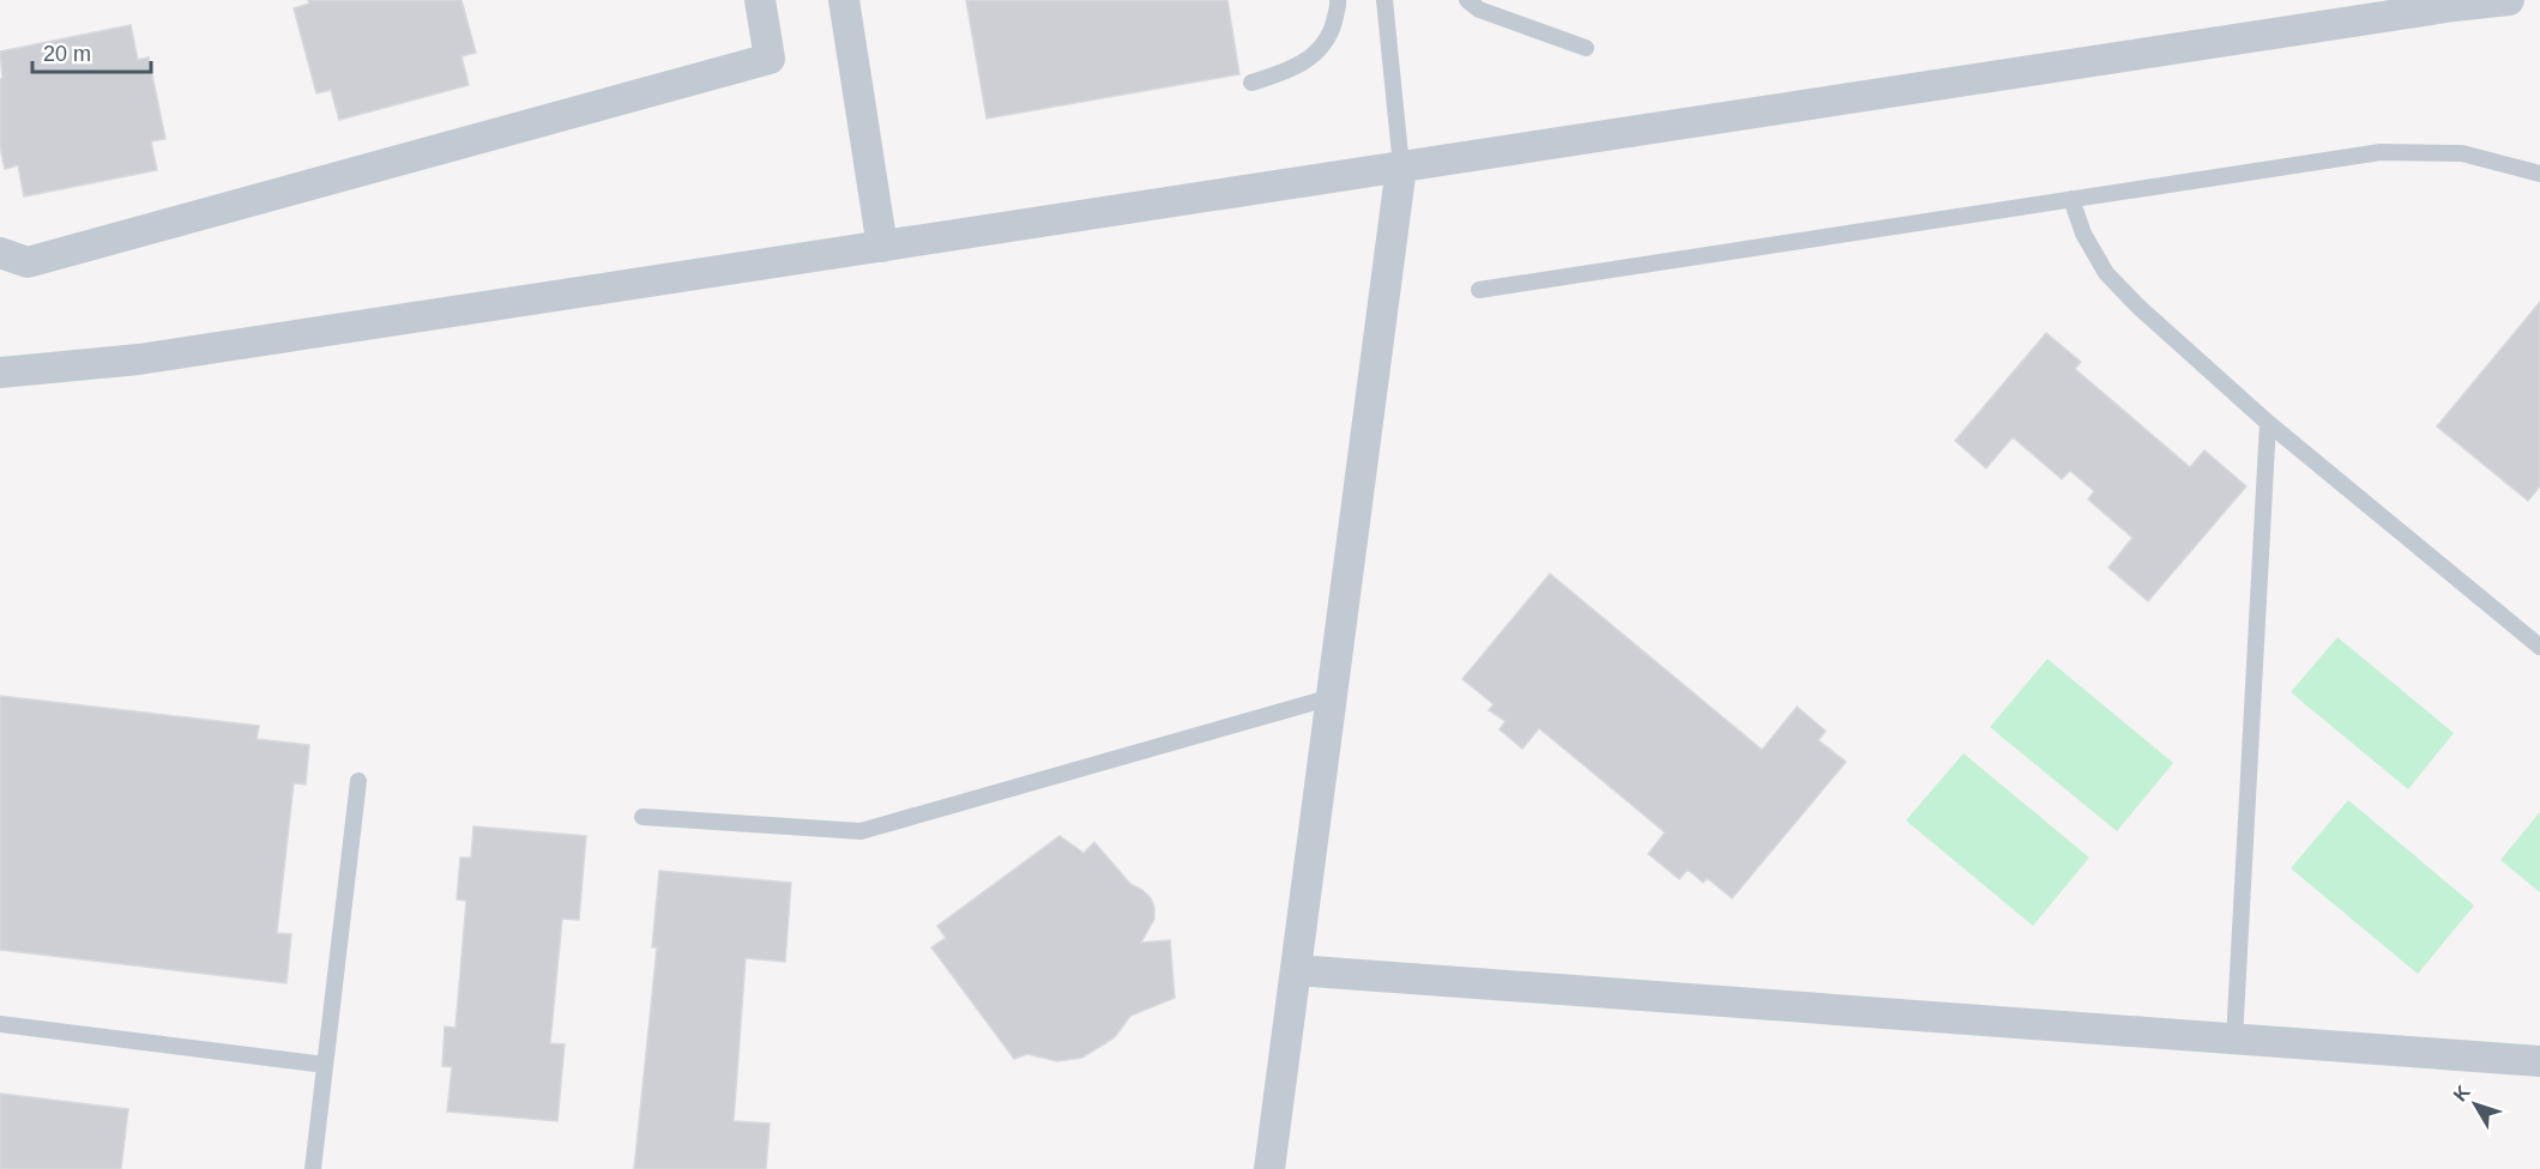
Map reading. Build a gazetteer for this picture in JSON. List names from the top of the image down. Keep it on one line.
{"scale_bar":"20 m","north":"top left"}
